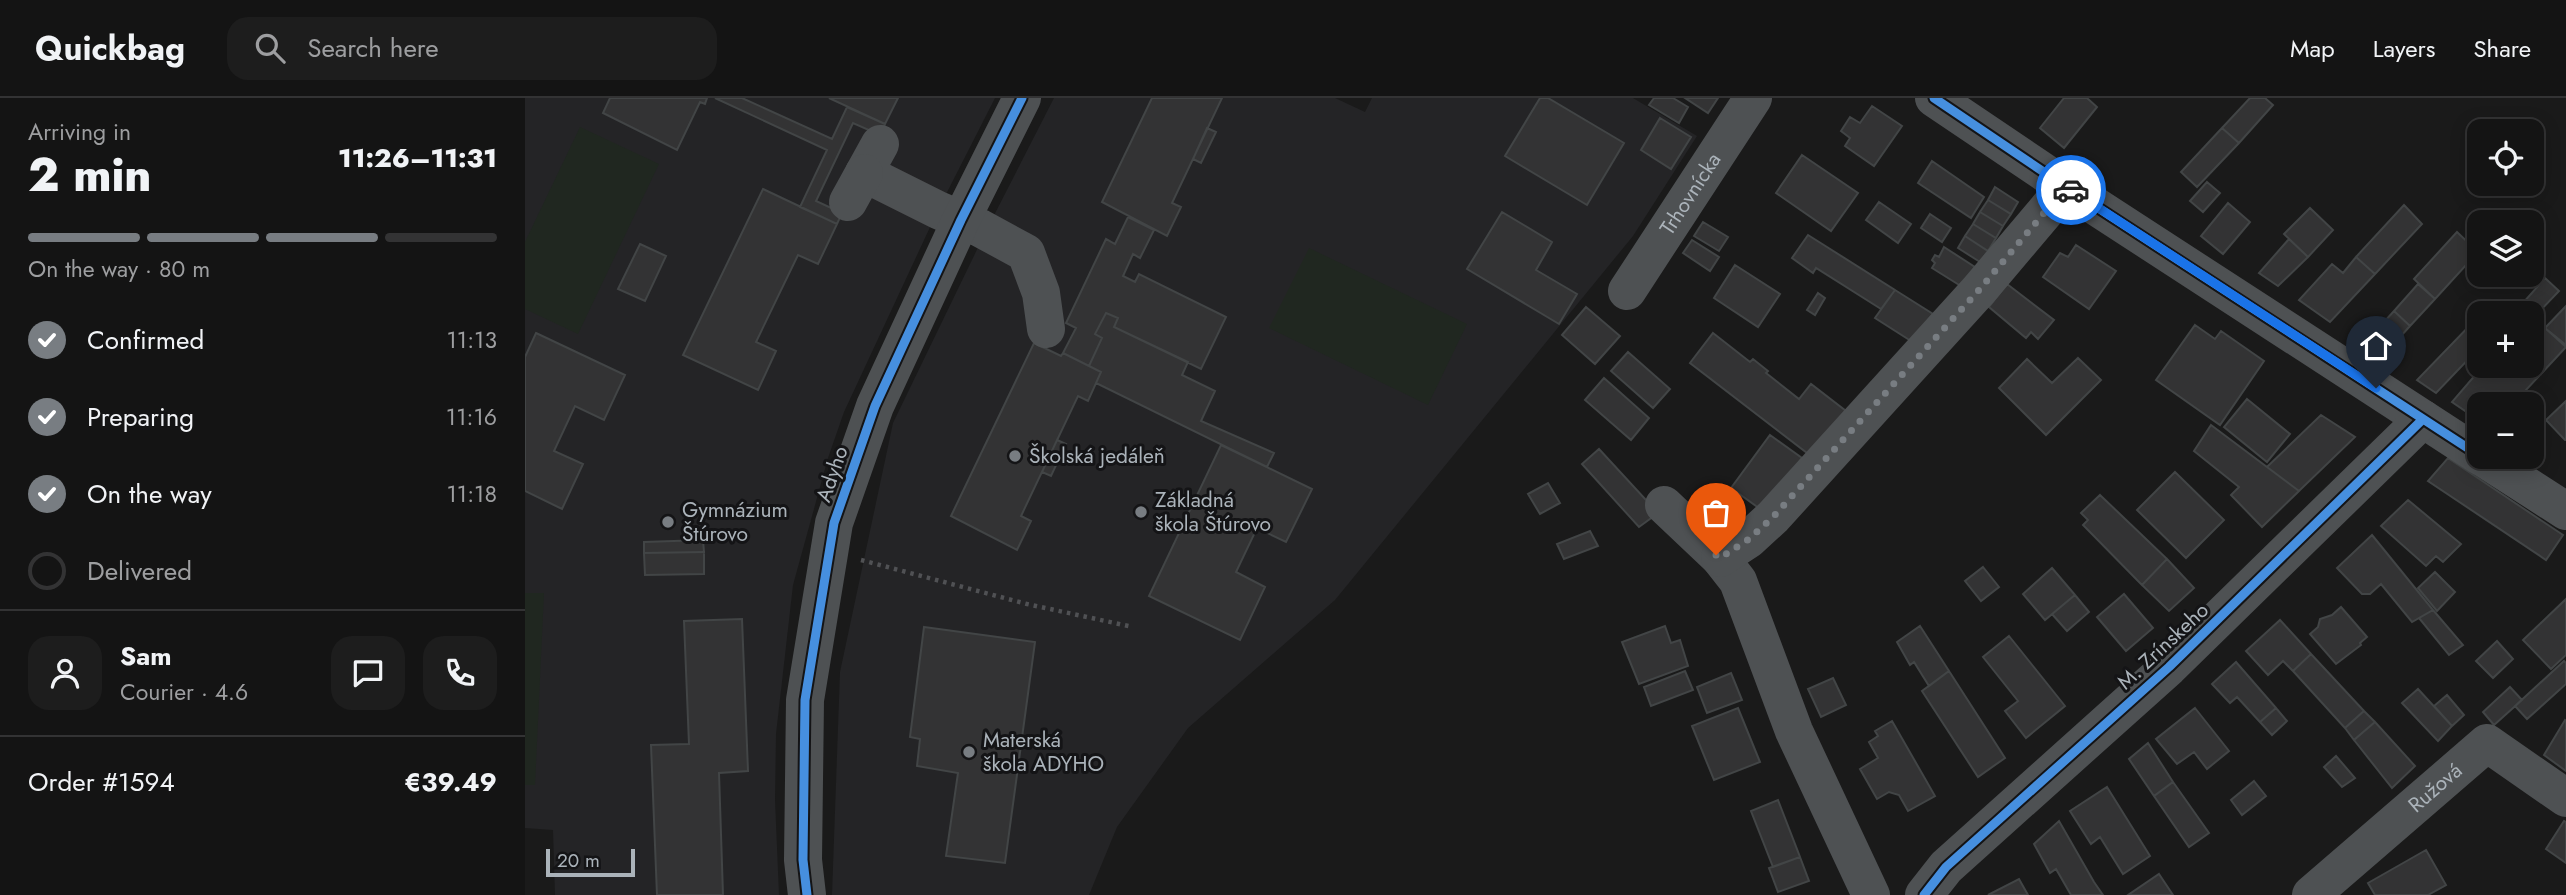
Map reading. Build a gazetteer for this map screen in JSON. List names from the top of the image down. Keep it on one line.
{"streets":{"street":["Trhovnícka","Adyho","M. Zrínskeho","Ružová"]},"places":["Školská jedáleň","Základná škola Štúrovo","Gymnázium Štúrovo","Materská škola ADYHO"],"scale_bar":"20 m","page":{"header":"Quickbag","search":"Search here","nav":["Map","Layers","Share"],"heading":["2 min","Arriving in","11:26–11:31"],"panel":["Sam","Courier · 4.6","Order #1594","€39.49"],"map_buttons":["+","−"],"bar":"On the way · 80 m","list":[["Confirmed","11:13"],["Preparing","11:16"],["On the way","11:18"],"Delivered"],"scale":"20 m"}}
